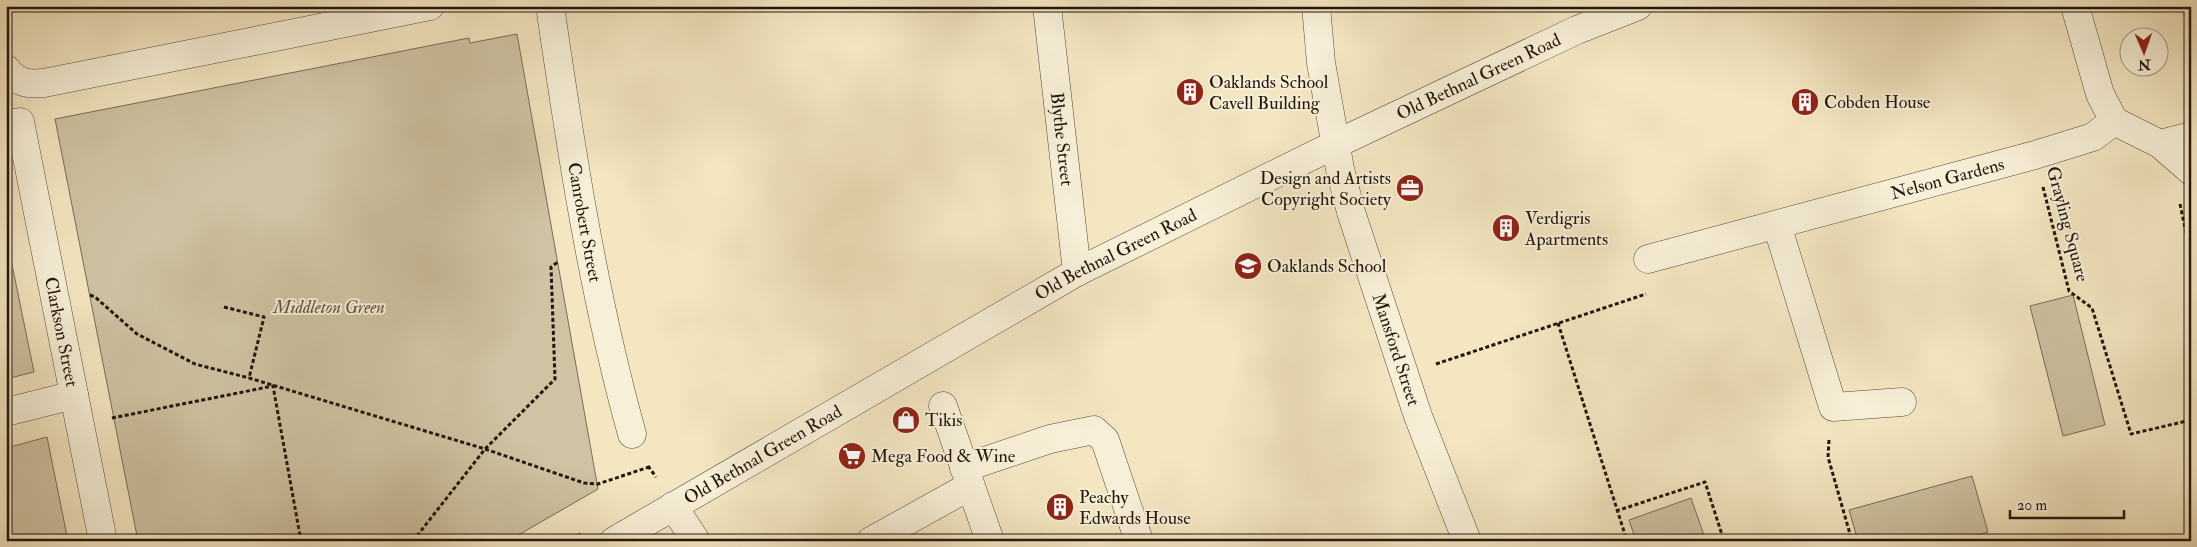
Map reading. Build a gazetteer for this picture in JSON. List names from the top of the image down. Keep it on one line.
{"streets":{"street":["Old Bethnal Green Road","Blythe Street","Nelson Gardens","Canrobert Street","Clarkson Street","Mansford Street"],"path":["Grayling Square"]},"crossings":[["Old Bethnal Green Road","Blythe Street"],["Old Bethnal Green Road","Mansford Street"],["Nelson Gardens","Grayling Square"]],"parks":["Middleton Green"],"places":{"building":["Oaklands School Cavell Building","Cobden House","Verdigris Apartments","Peachy Edwards House"],"office":["Design and Artists Copyright Society"],"school or university":["Oaklands School"],"shop":["Tikis"],"supermarket":["Mega Food & Wine"]},"scale_bar":"20 m","north":"bottom"}
